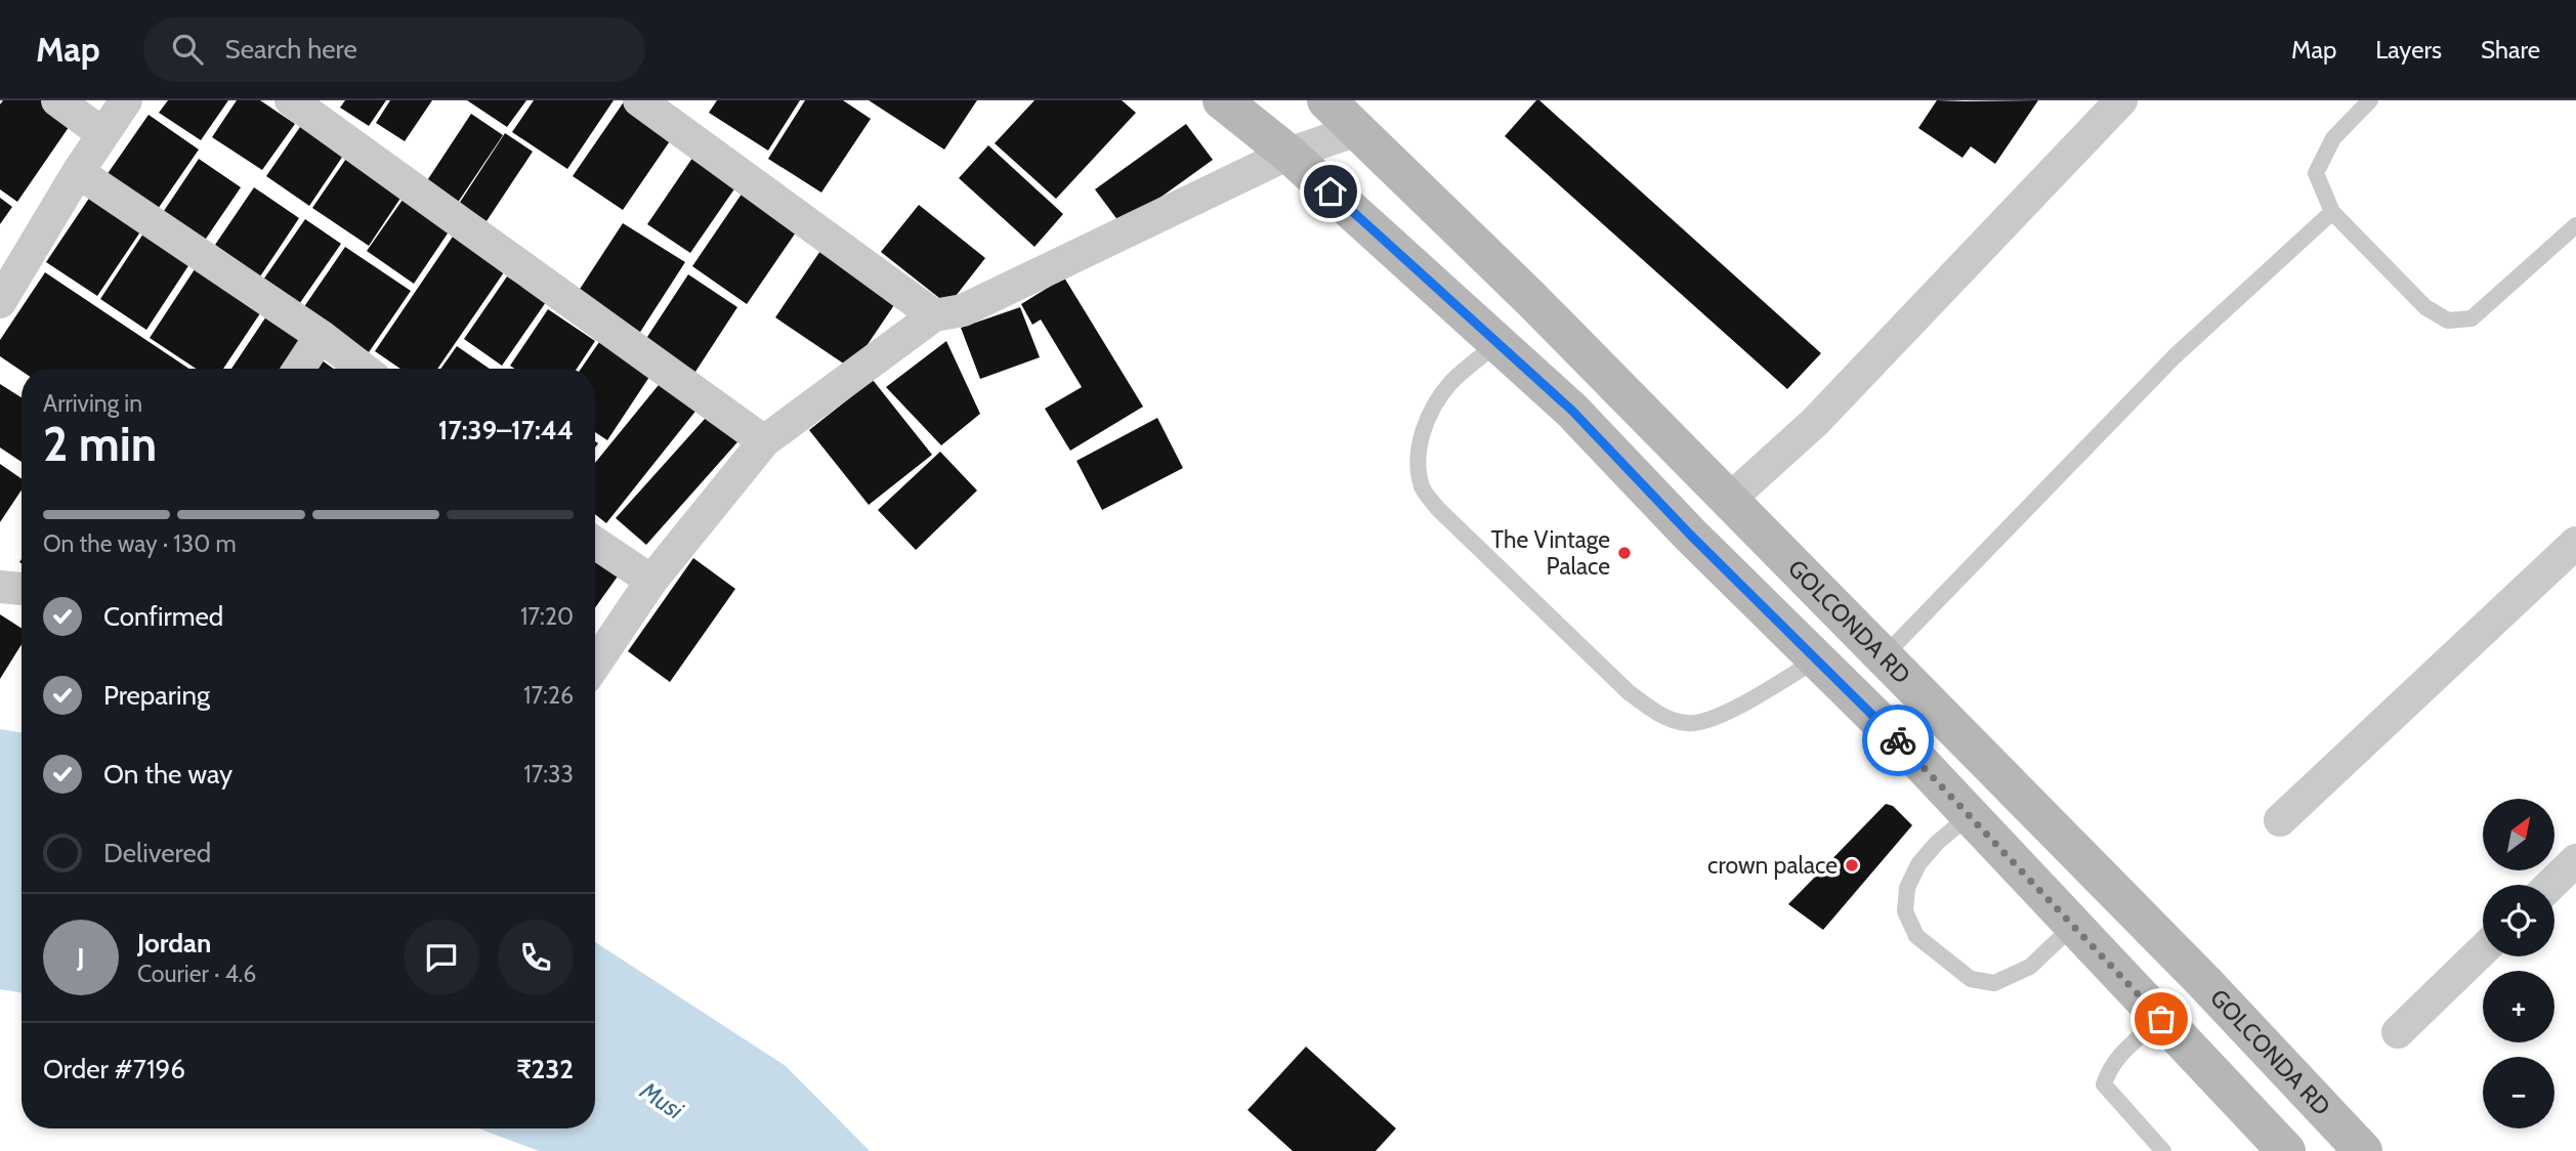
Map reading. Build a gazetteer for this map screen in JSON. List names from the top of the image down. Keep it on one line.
{"streets":{"main road":["GOLCONDA RD"]},"water":["Musi"],"places":["The Vintage Palace","crown palace"],"north":"top right","page":{"header":"Map","search":"Search here","nav":["Map","Layers","Share"],"heading":["2 min","Arriving in","17:39–17:44"],"panel":["Jordan","Courier · 4.6","Order #7196","₹232"],"bar":"On the way · 130 m","list":[["Confirmed","17:20"],["Preparing","17:26"],["On the way","17:33"],"Delivered"],"map_buttons":["+","−"],"round":"J"}}
